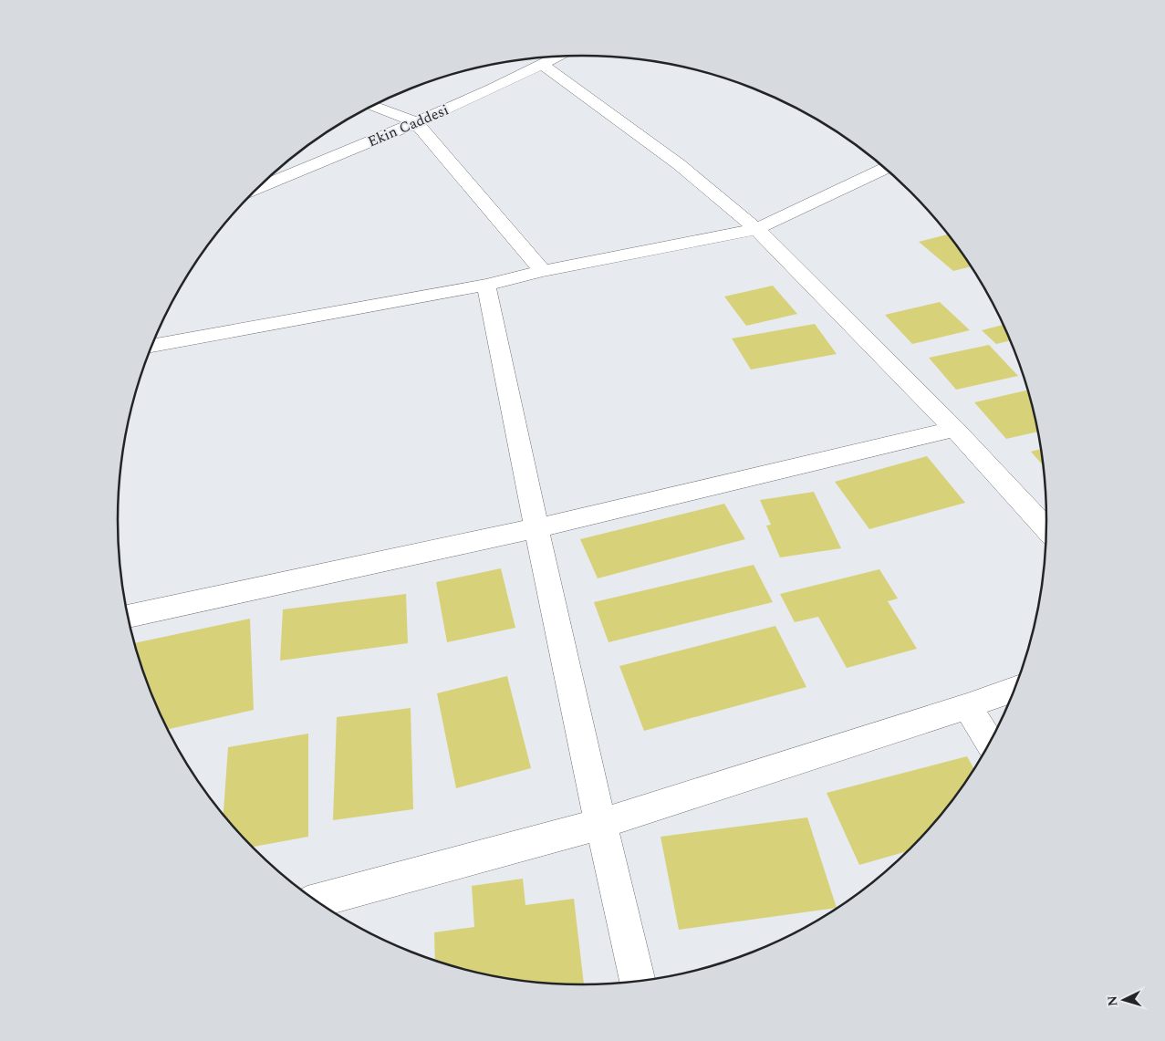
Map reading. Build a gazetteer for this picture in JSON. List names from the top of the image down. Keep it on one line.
{"streets":{"street":["Ekin Caddesi"]},"north":"left"}
